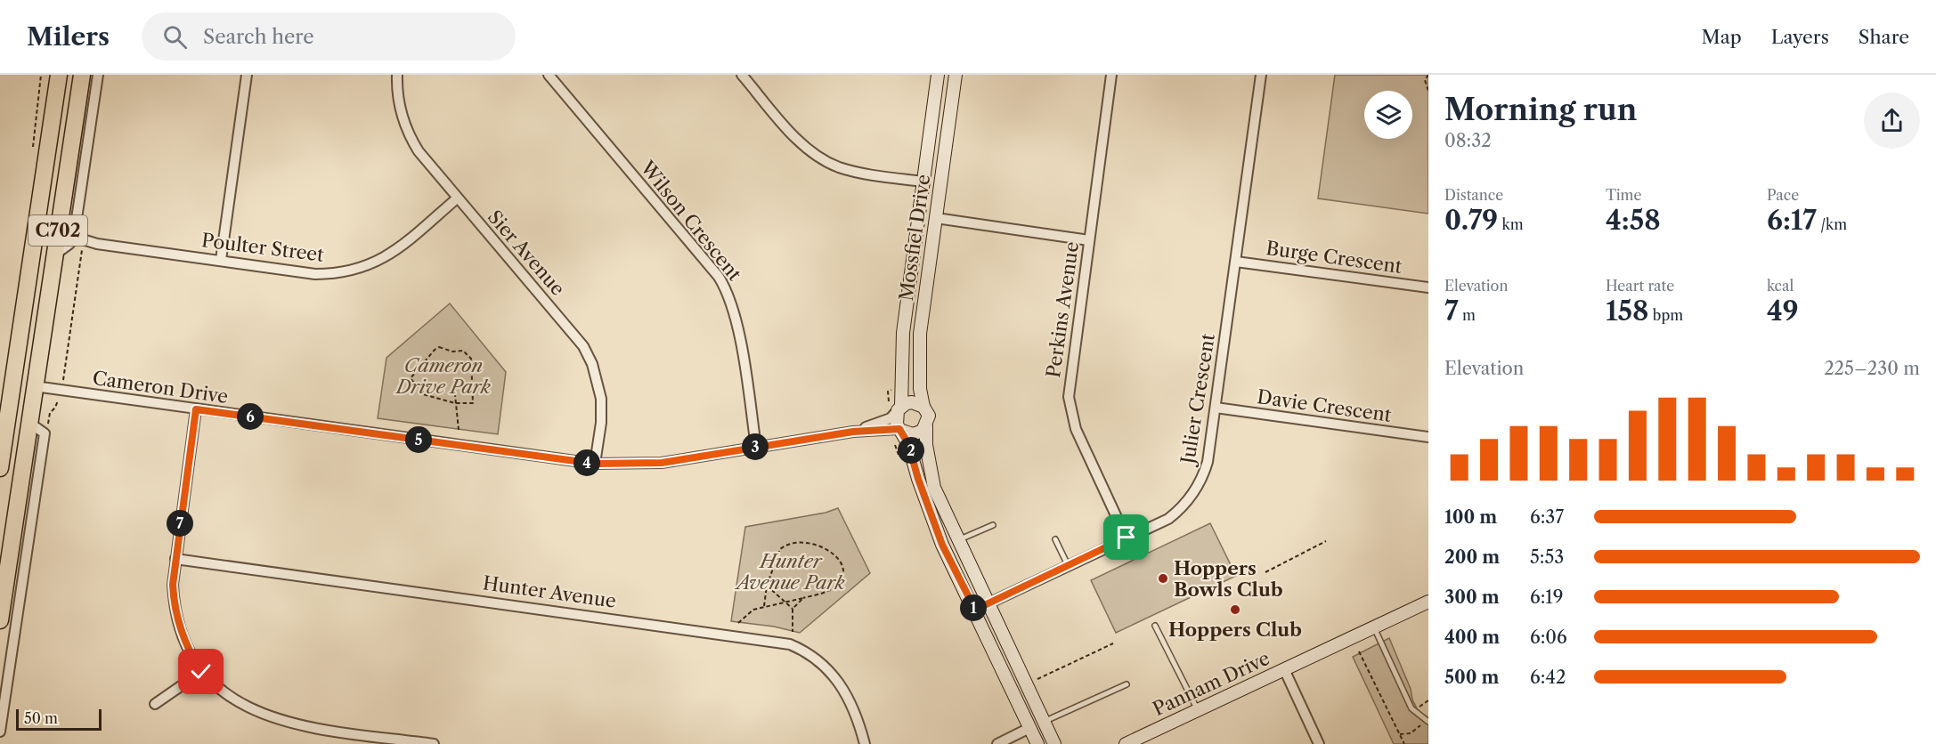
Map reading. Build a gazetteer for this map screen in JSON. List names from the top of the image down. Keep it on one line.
{"streets":{"highway":["C702"],"street":["Wilson Crescent","Mossfiel Drive","Poulter Street","Sier Avenue","Burge Crescent","Perkins Avenue","Cameron Drive","Julier Crescent","Davie Crescent","Hunter Avenue","Pannam Drive"]},"crossings":[["Wilson Crescent","Cameron Drive"],["C702","Cameron Drive"],["Mossfiel Drive","Cameron Drive"],["Poulter Street","Sier Avenue"],["Sier Avenue","Cameron Drive"],["Burge Crescent","Julier Crescent"],["Perkins Avenue","Julier Crescent"],["Julier Crescent","Davie Crescent"]],"parks":["Cameron Drive Park","Hunter Avenue Park"],"places":["Hoppers Bowls Club","Hoppers Club"],"scale_bar":"50 m","page":{"header":"Milers","search":"Search here","nav":["Map","Layers","Share"],"heading":["Morning run","08:32"],"stats":[["Distance","0.79 km"],["Time","4:58"],["Pace","6:17 /km"],["Elevation","7 m"],["Heart rate","158 bpm"],["kcal","49"]],"chart":["Elevation","225–230 m"],"pins":["6","5","3","2","4","7","1"],"list":[{"name":"100 m","note":"6:37"},{"name":"200 m","note":"5:53"},{"name":"300 m","note":"6:19"},{"name":"400 m","note":"6:06"},{"name":"500 m","note":"6:42"}],"scale":"50 m"}}
